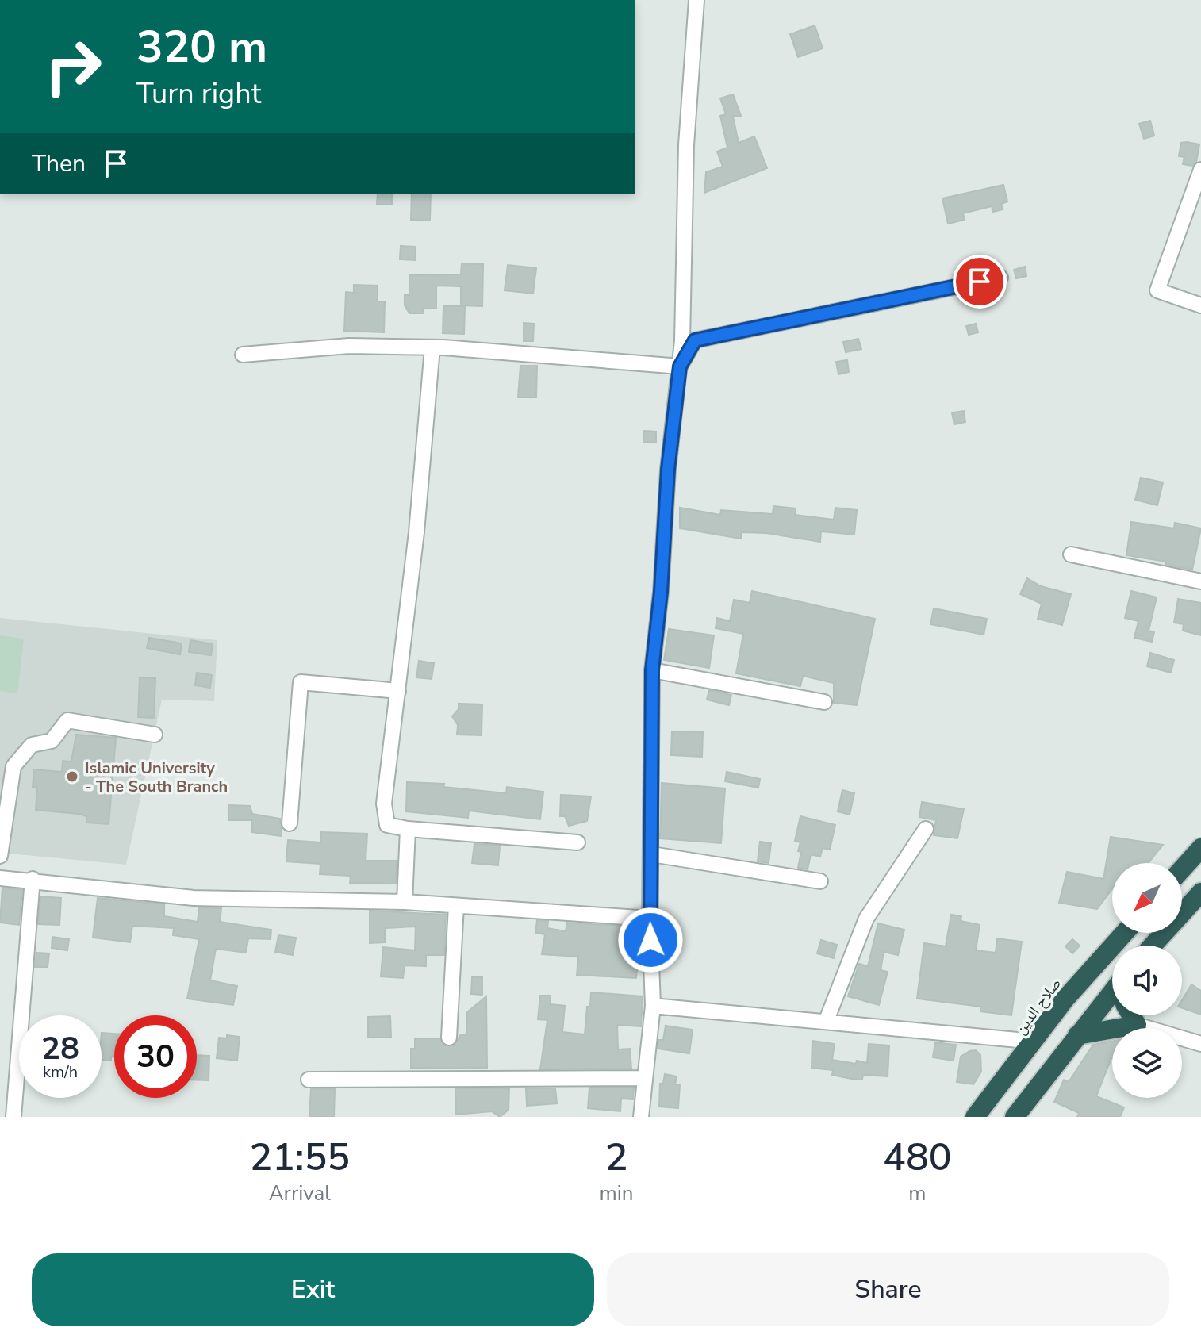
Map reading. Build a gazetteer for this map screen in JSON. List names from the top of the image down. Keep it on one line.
{"streets":{"highway":["صلاح الدين"]},"places":["Islamic University - The South Branch"],"north":"bottom left","page":{"turn":["320 m","Turn right"],"then":"Then","speed":"28 km/h","limit":"30","eta":["21:55","Arrival","2","min","480","m"],"buttons":["Exit","Share"]}}
